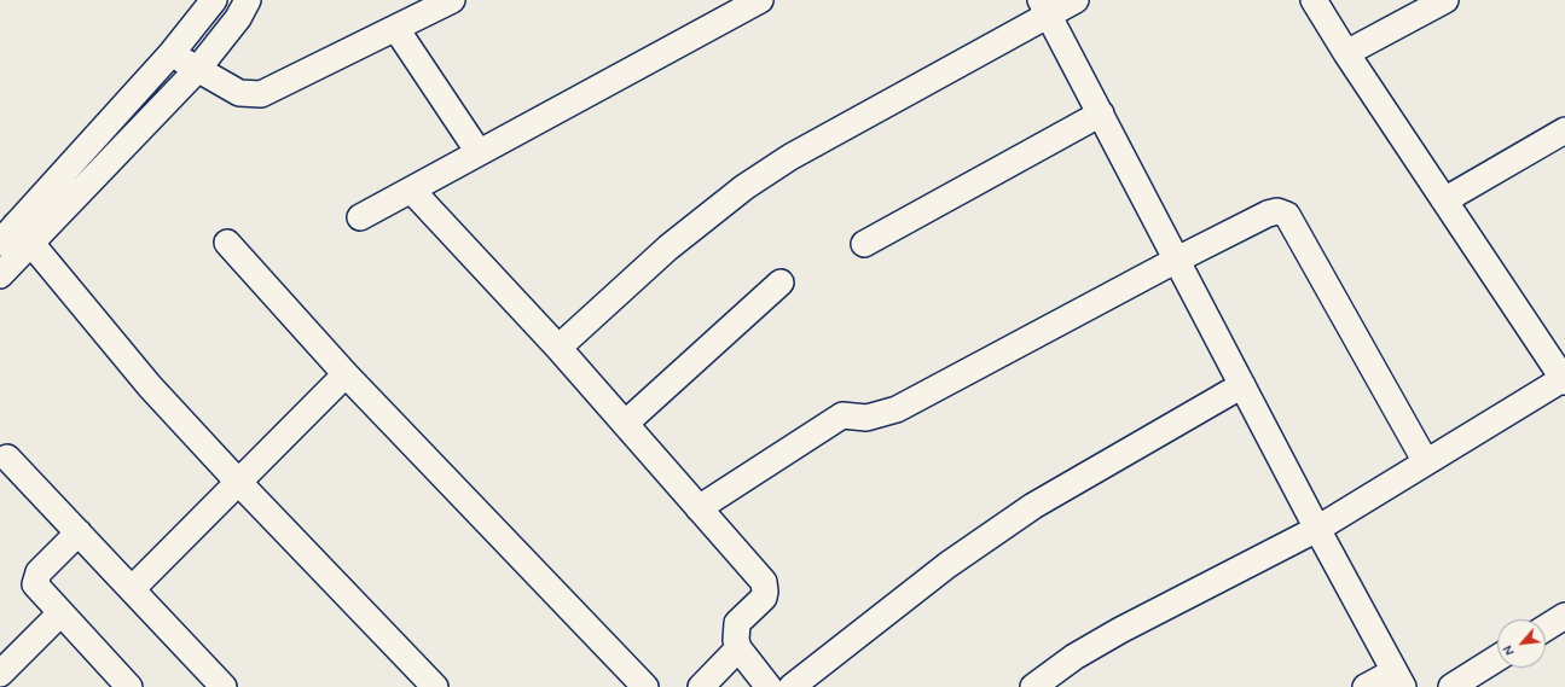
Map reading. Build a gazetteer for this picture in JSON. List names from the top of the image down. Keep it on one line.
{"north":"bottom left"}
